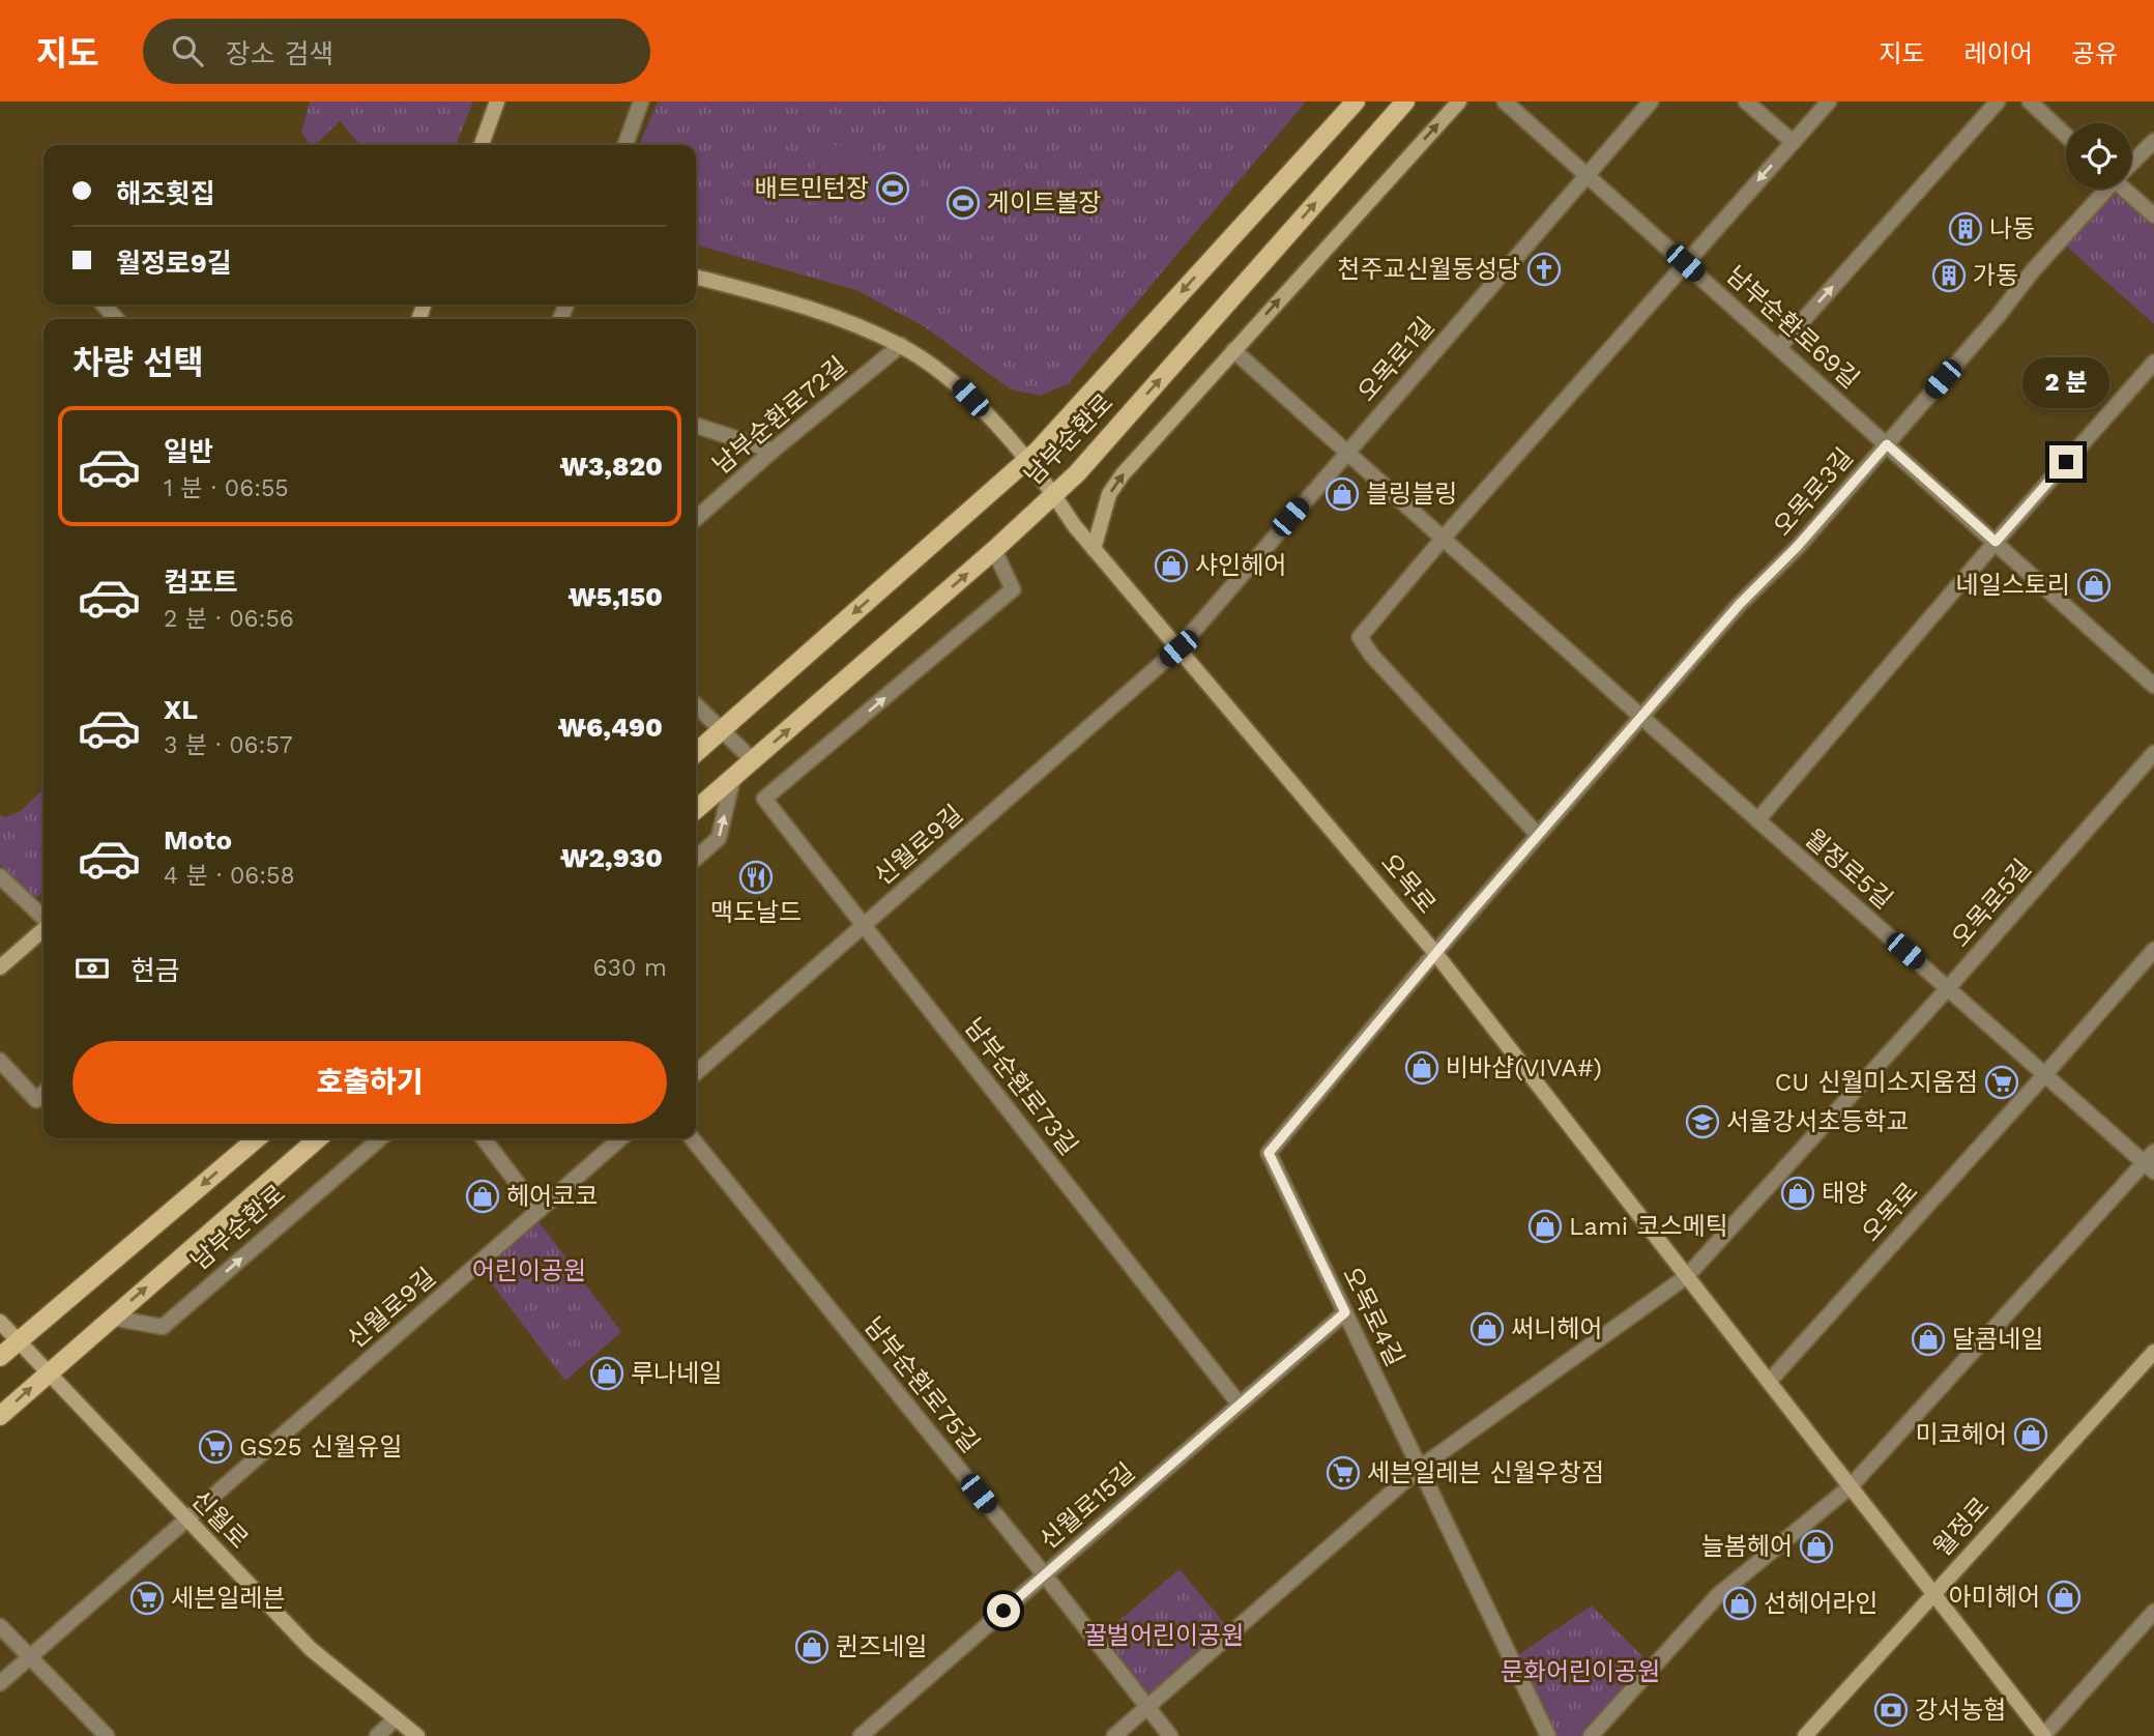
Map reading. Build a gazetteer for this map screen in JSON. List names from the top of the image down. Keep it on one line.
{"streets":{"main road":["남부순환로72길","남부순환로","오목로","신월로","월정로"],"street":["남부순환로69길","오목로1길","오목로3길","신월로9길","월정로5길","오목로5길","남부순환로73길","오목로4길","남부순환로75길","신월로15길"]},"crossings":[["남부순환로69길","오목로1길"],["남부순환로69길","오목로3길"],["오목로1길","신월로9길"],["오목로1길","월정로5길"],["오목로1길","오목로"],["남부순환로72길","남부순환로"],["남부순환로72길","오목로"],["남부순환로","오목로"],["남부순환로","남부순환로73길"],["남부순환로","신월로"],["오목로3길","월정로5길"],["오목로3길","오목로"],["오목로3길","오목로4길"],["신월로9길","오목로"],["신월로9길","남부순환로73길"],["신월로9길","신월로"],["월정로5길","오목로"],["월정로5길","오목로5길"],["오목로","오목로5길"],["오목로","오목로4길"],["오목로","월정로"],["오목로5길","오목로4길"],["오목로5길","남부순환로75길"],["남부순환로73길","신월로15길"],["오목로4길","신월로15길"],["남부순환로75길","신월로15길"]],"parks":["어린이공원","꿀벌어린이공원","문화어린이공원"],"places":{"sports":["배트민턴장","게이트볼장"],"building":["나동","가동"],"church":["천주교신월동성당"],"shop":["블링블링","샤인헤어","네일스토리","비바샵(VIVA#)","태양","헤어코코","Lami 코스메틱","써니헤어","달콤네일","루나네일","미코헤어","늘봄헤어","아미헤어","선헤어라인","퀸즈네일"],"restaurant":["맥도날드"],"supermarket":["CU 신월미소지움점","GS25 신월유일","세븐일레븐 신월우창점","세븐일레븐"],"school or university":["서울강서초등학교"],"bank":["강서농협"]},"page":{"header":"지도","search":"장소 검색","nav":["지도","레이어","공유"],"banner":["해조횟집","월정로9길"],"heading":"차량 선택","bubble":"2 분","list":[{"name":"일반","note":"1 분 · 06:55","value":"₩3,820"},{"name":"컴포트","note":"2 분 · 06:56","value":"₩5,150"},{"name":"XL","note":"3 분 · 06:57","value":"₩6,490"},{"name":"Moto","note":"4 분 · 06:58","value":"₩2,930"}],"pay":["현금","630 m"],"buttons":"호출하기"}}
